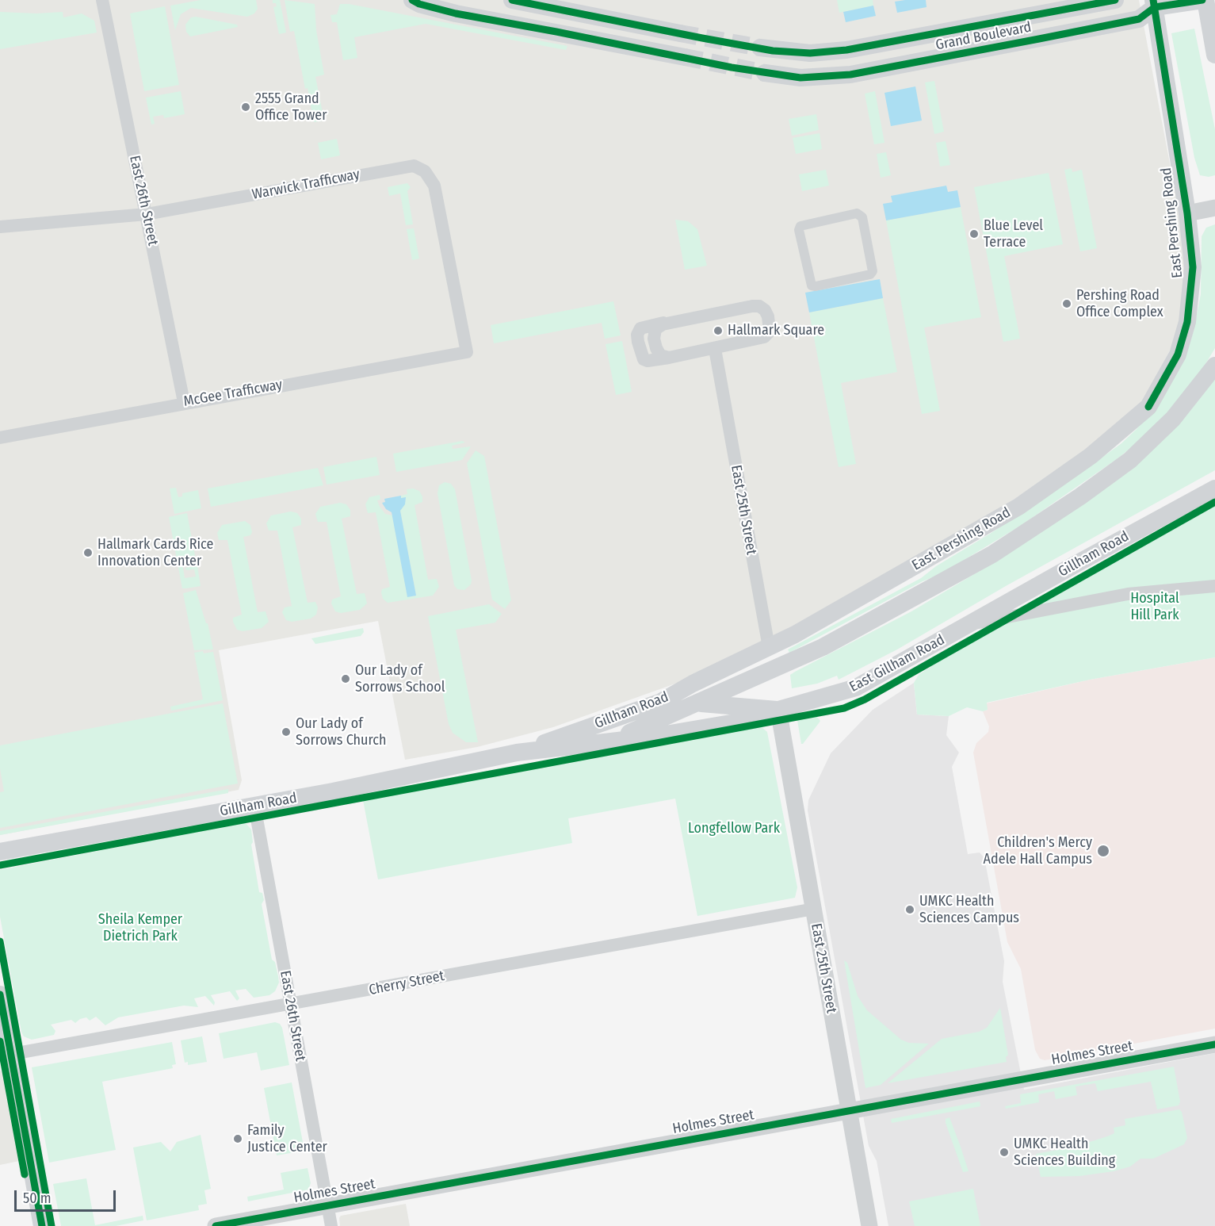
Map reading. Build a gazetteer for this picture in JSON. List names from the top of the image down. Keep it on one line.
{"streets":{"main road":["Grand Boulevard","East Pershing Road","Gillham Road","East Gillham Road"],"street":["Warwick Trafficway","East 26th Street","McGee Trafficway","East 25th Street","Cherry Street","Holmes Street"]},"crossings":[["Grand Boulevard","East Pershing Road"],["Warwick Trafficway","East 26th Street"],["Warwick Trafficway","McGee Trafficway"],["East 26th Street","McGee Trafficway"],["East 26th Street","Gillham Road"],["East 26th Street","Cherry Street"],["East 26th Street","Holmes Street"],["East Pershing Road","East 25th Street"],["East Pershing Road","Gillham Road"],["East 25th Street","Gillham Road"],["East 25th Street","East Gillham Road"],["East 25th Street","Cherry Street"],["East 25th Street","Holmes Street"],["Gillham Road","East Gillham Road"]],"parks":["Hospital Hill Park","Longfellow Park","Sheila Kemper Dietrich Park"],"places":["2555 Grand Office Tower","Blue Level Terrace","Pershing Road Office Complex","Hallmark Square","Hallmark Cards Rice Innovation Center","Our Lady of Sorrows School","Our Lady of Sorrows Church","Children's Mercy Adele Hall Campus","UMKC Health Sciences Campus","Family Justice Center","UMKC Health Sciences Building"],"scale_bar":"50 m"}
